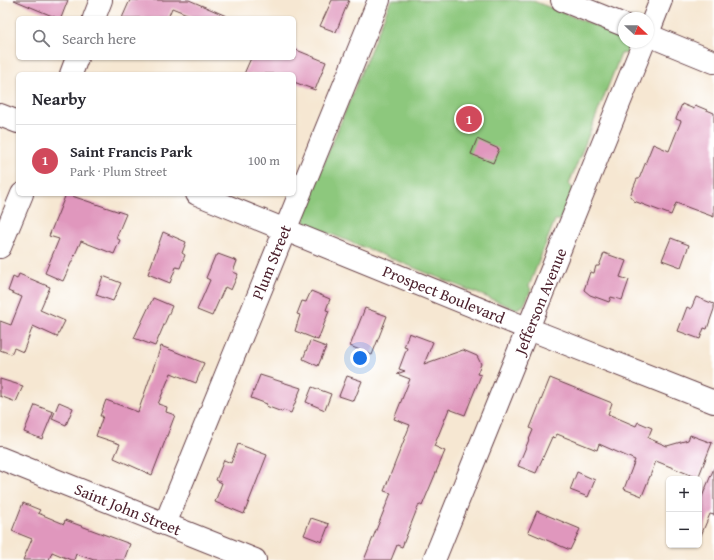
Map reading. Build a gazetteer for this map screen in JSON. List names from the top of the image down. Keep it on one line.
{"streets":{"street":["Plum Street","Prospect Boulevard","Jefferson Avenue","Saint John Street"]},"crossings":[["Plum Street","Prospect Boulevard"],["Plum Street","Saint John Street"],["Prospect Boulevard","Jefferson Avenue"]],"north":"right","page":{"search":"Search here","heading":"Nearby","pins":"1","list":[{"mark":"1","name":"Saint Francis Park","note":"Park · Plum Street","value":"100 m"}],"map_buttons":["+","−"]}}
